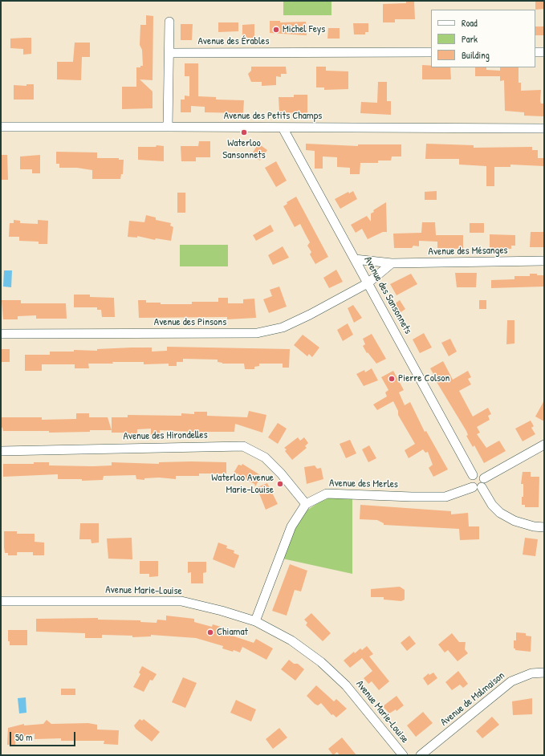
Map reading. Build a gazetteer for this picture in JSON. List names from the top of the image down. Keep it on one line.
{"streets":{"street":["Avenue des Érables","Avenue des Petits Champs","Avenue des Mésanges","Avenue des Sansonnets","Avenue des Pinsons","Avenue des Hirondelles","Avenue des Merles","Avenue Marie-Louise","Avenue de Malmaison"]},"crossings":[["Avenue des Petits Champs","Avenue des Sansonnets"],["Avenue des Mésanges","Avenue des Sansonnets"],["Avenue des Sansonnets","Avenue des Pinsons"],["Avenue des Hirondelles","Avenue des Merles"],["Avenue des Merles","Avenue Marie-Louise"]],"places":["Michel Feys","Waterloo Sansonnets","Pierre Colson","Waterloo Avenue Marie-Louise","Chiamat"],"legend":["Road","Park","Building"],"scale_bar":"50 m"}
